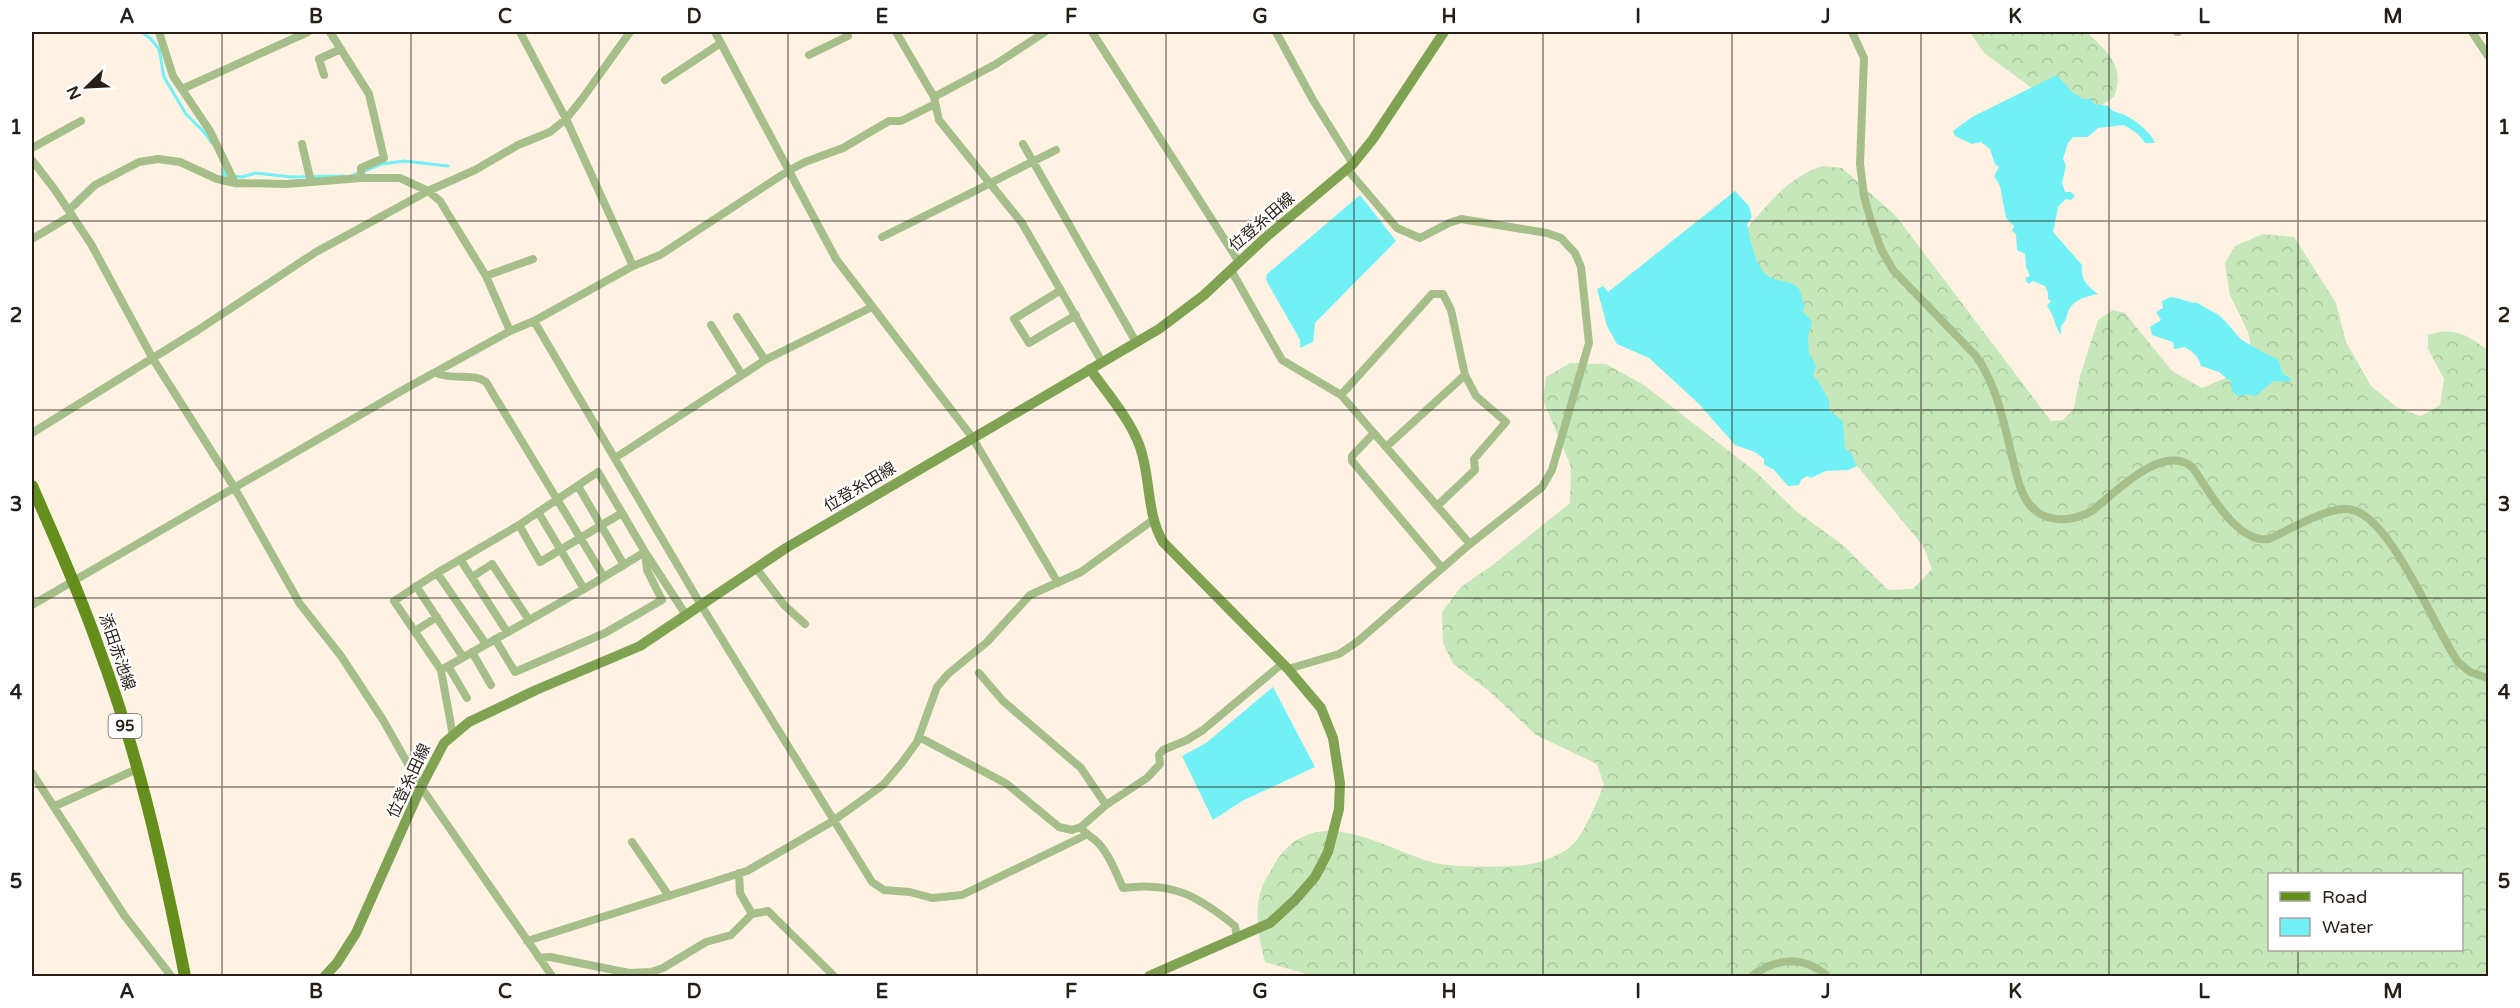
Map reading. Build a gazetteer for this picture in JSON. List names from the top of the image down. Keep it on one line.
{"streets":{"main road":["位登糸田線","添田赤池線","95"]},"legend":["Road","Water"],"north":"bottom left","grid":{"columns":["A","B","C","D","E","F","G","H","I","J","K","L","M"],"rows":["1","2","3","4","5"]}}
